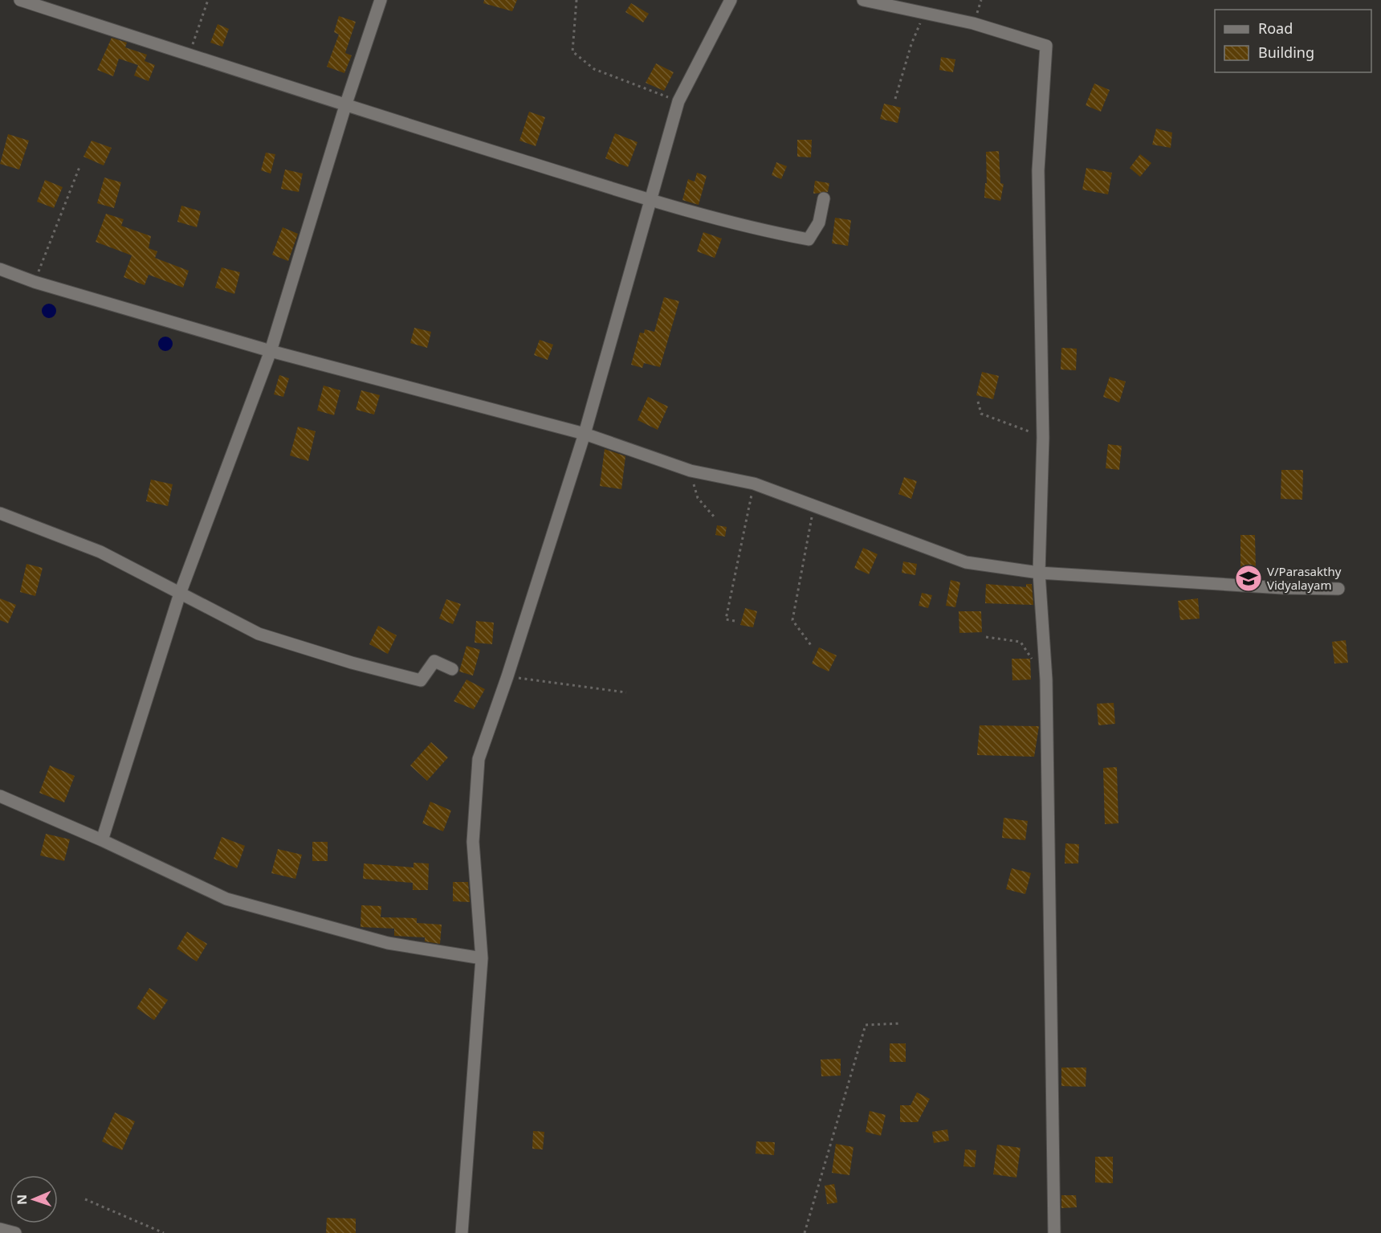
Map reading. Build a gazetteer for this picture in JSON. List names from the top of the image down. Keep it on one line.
{"places":{"school or university":["V/Parasakthy Vidyalayam"]},"legend":["Road","Building"],"north":"left"}
